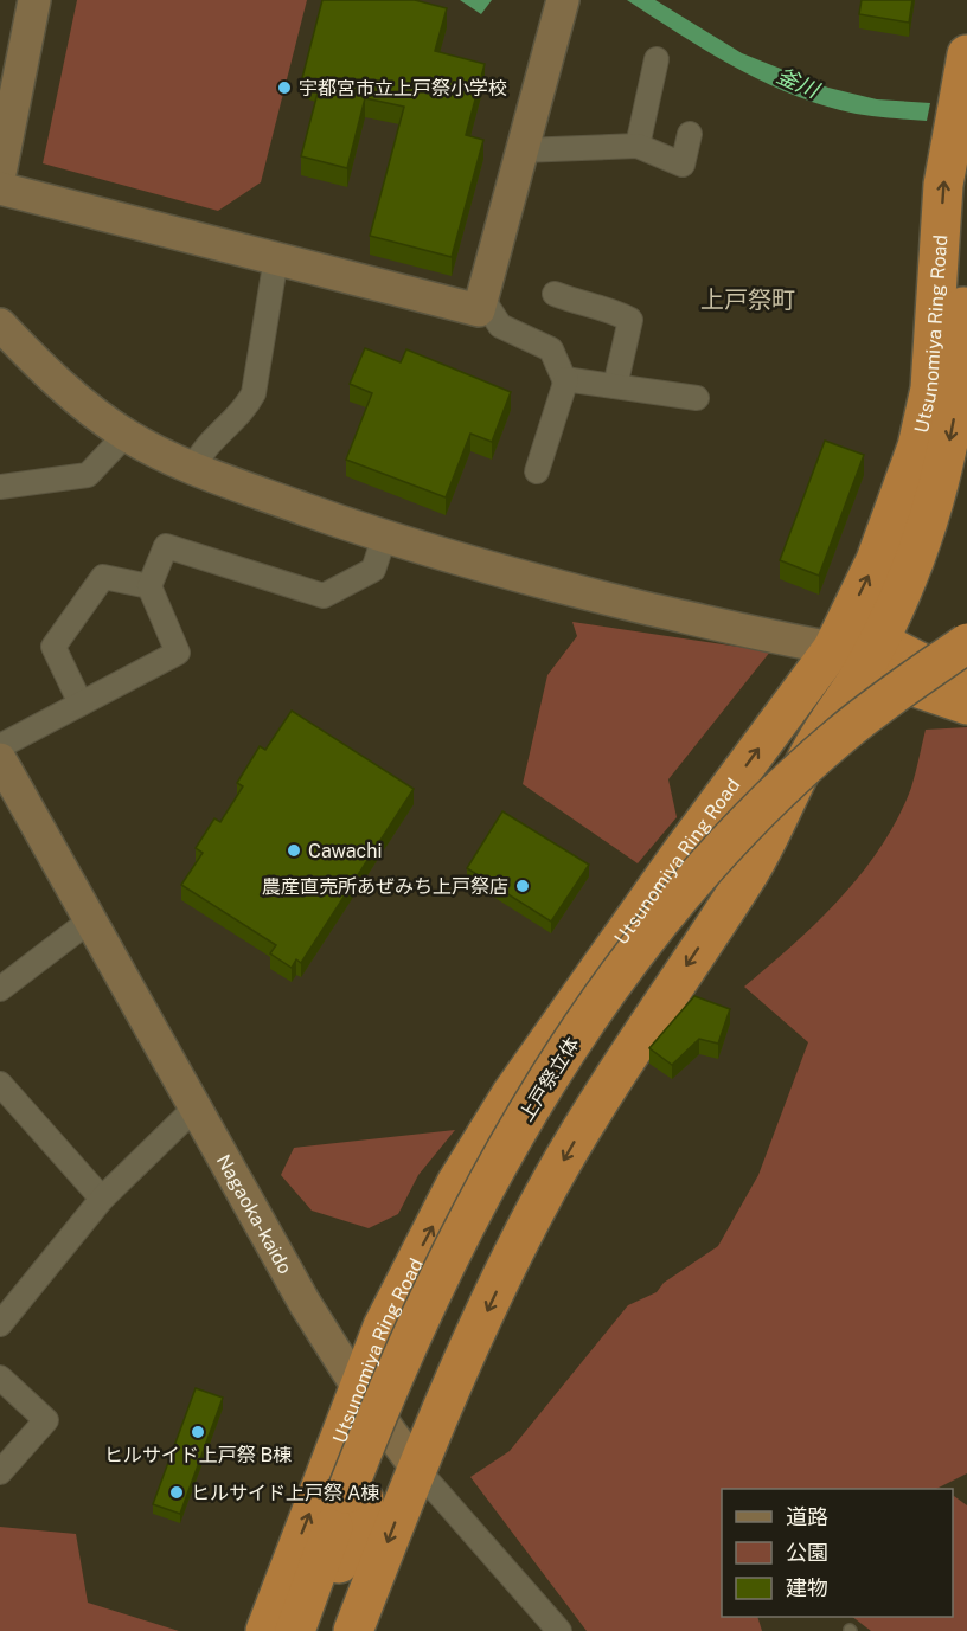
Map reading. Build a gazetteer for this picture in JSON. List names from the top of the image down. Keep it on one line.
{"streets":{"highway":["Utsunomiya Ring Road","上戸祭立体"],"street":["Nagaoka-kaido"]},"crossings":[["Utsunomiya Ring Road","Nagaoka-kaido"]],"districts":["上戸祭町"],"water":["釜川"],"places":["宇都宮市立上戸祭小学校","Cawachi","農産直売所あぜみち上戸祭店","ヒルサイド上戸祭 B棟","ヒルサイド上戸祭 A棟"],"legend":["道路","公園","建物"]}
